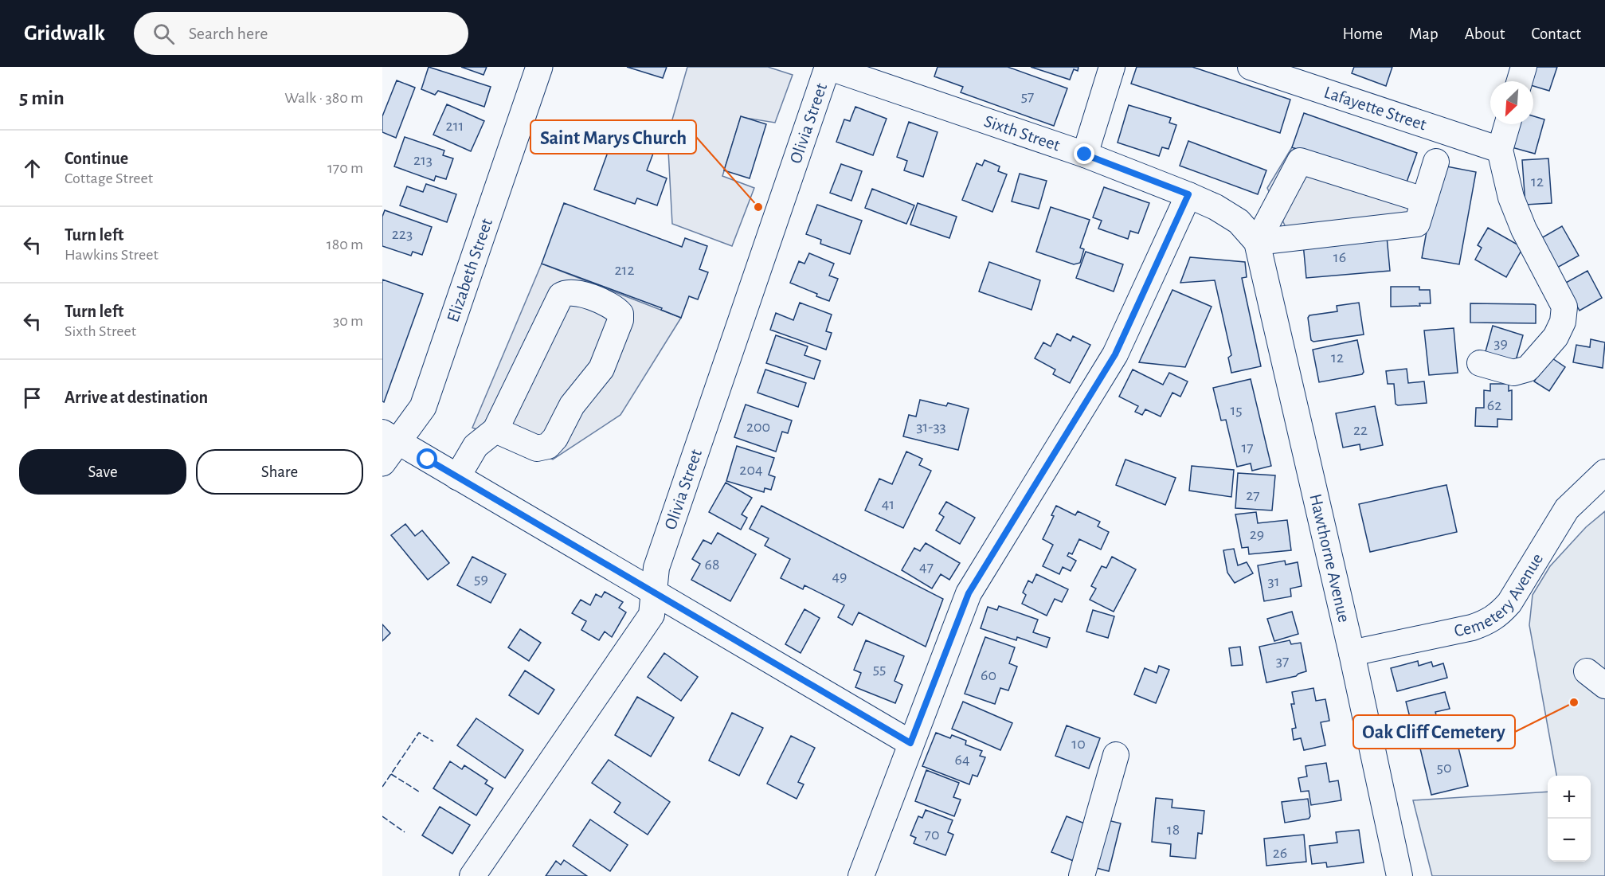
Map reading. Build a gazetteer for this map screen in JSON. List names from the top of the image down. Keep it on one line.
{"streets":{"main road":["Elizabeth Street"],"street":["Lafayette Street","Olivia Street","Sixth Street","Hawthorne Avenue","Cemetery Avenue"]},"crossings":[["Olivia Street","Sixth Street"],["Sixth Street","Hawthorne Avenue"],["Hawthorne Avenue","Cemetery Avenue"]],"places":["Saint Marys Church","Oak Cliff Cemetery"],"house_numbers":["57","211","213","12","223","16","212","39","12","62","15","200","31-33","22","17","204","27","41","29","68","47","49","59","31","37","55","60","10","64","50","18","70","26"],"north":"bottom left","page":{"header":"Gridwalk","search":"Search here","nav":["Home","Map","About","Contact"],"heading":["5 min","Walk · 380 m"],"list":[["Continue","Cottage Street","170 m"],["Turn left","Hawkins Street","180 m"],["Turn left","Sixth Street","30 m"],"Arrive at destination"],"buttons":["Save","Share"],"map_buttons":["+","−"]}}
